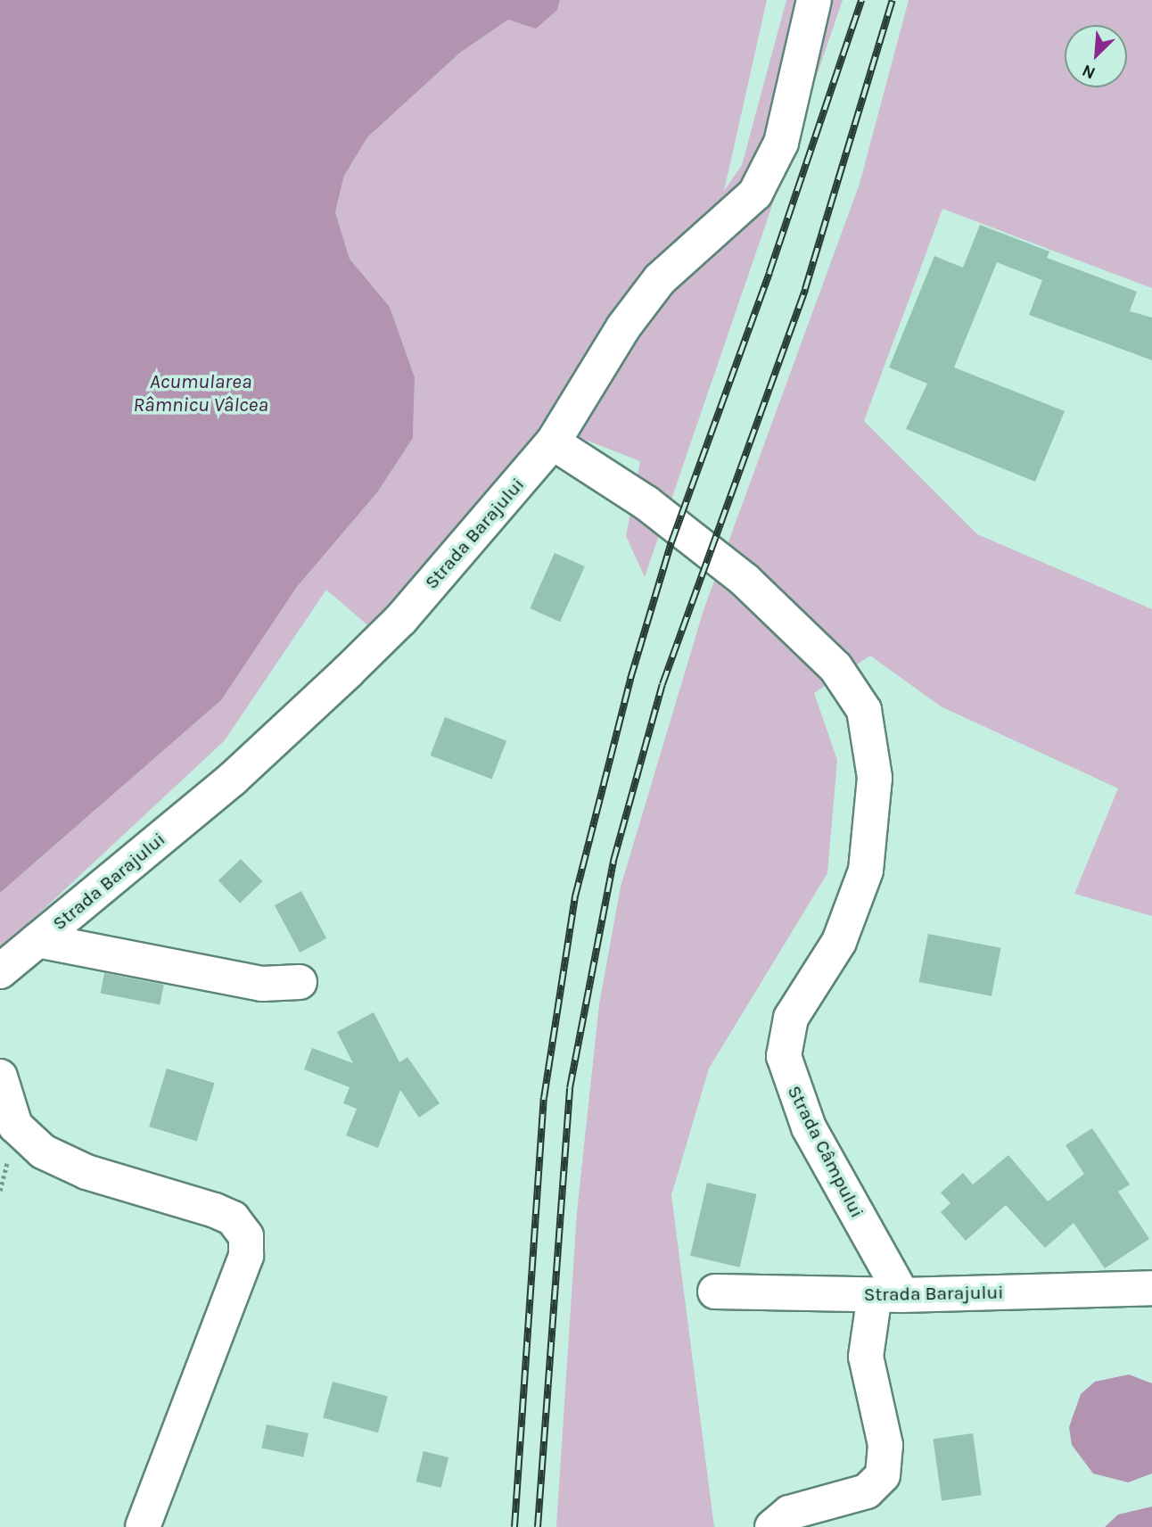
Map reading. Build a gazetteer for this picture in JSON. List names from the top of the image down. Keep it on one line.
{"streets":{"street":["Strada Barajului","Strada Câmpului"]},"crossings":[["Strada Barajului","Strada Câmpului"]],"water":["Acumularea Râmnicu Vâlcea"],"north":"bottom left"}
